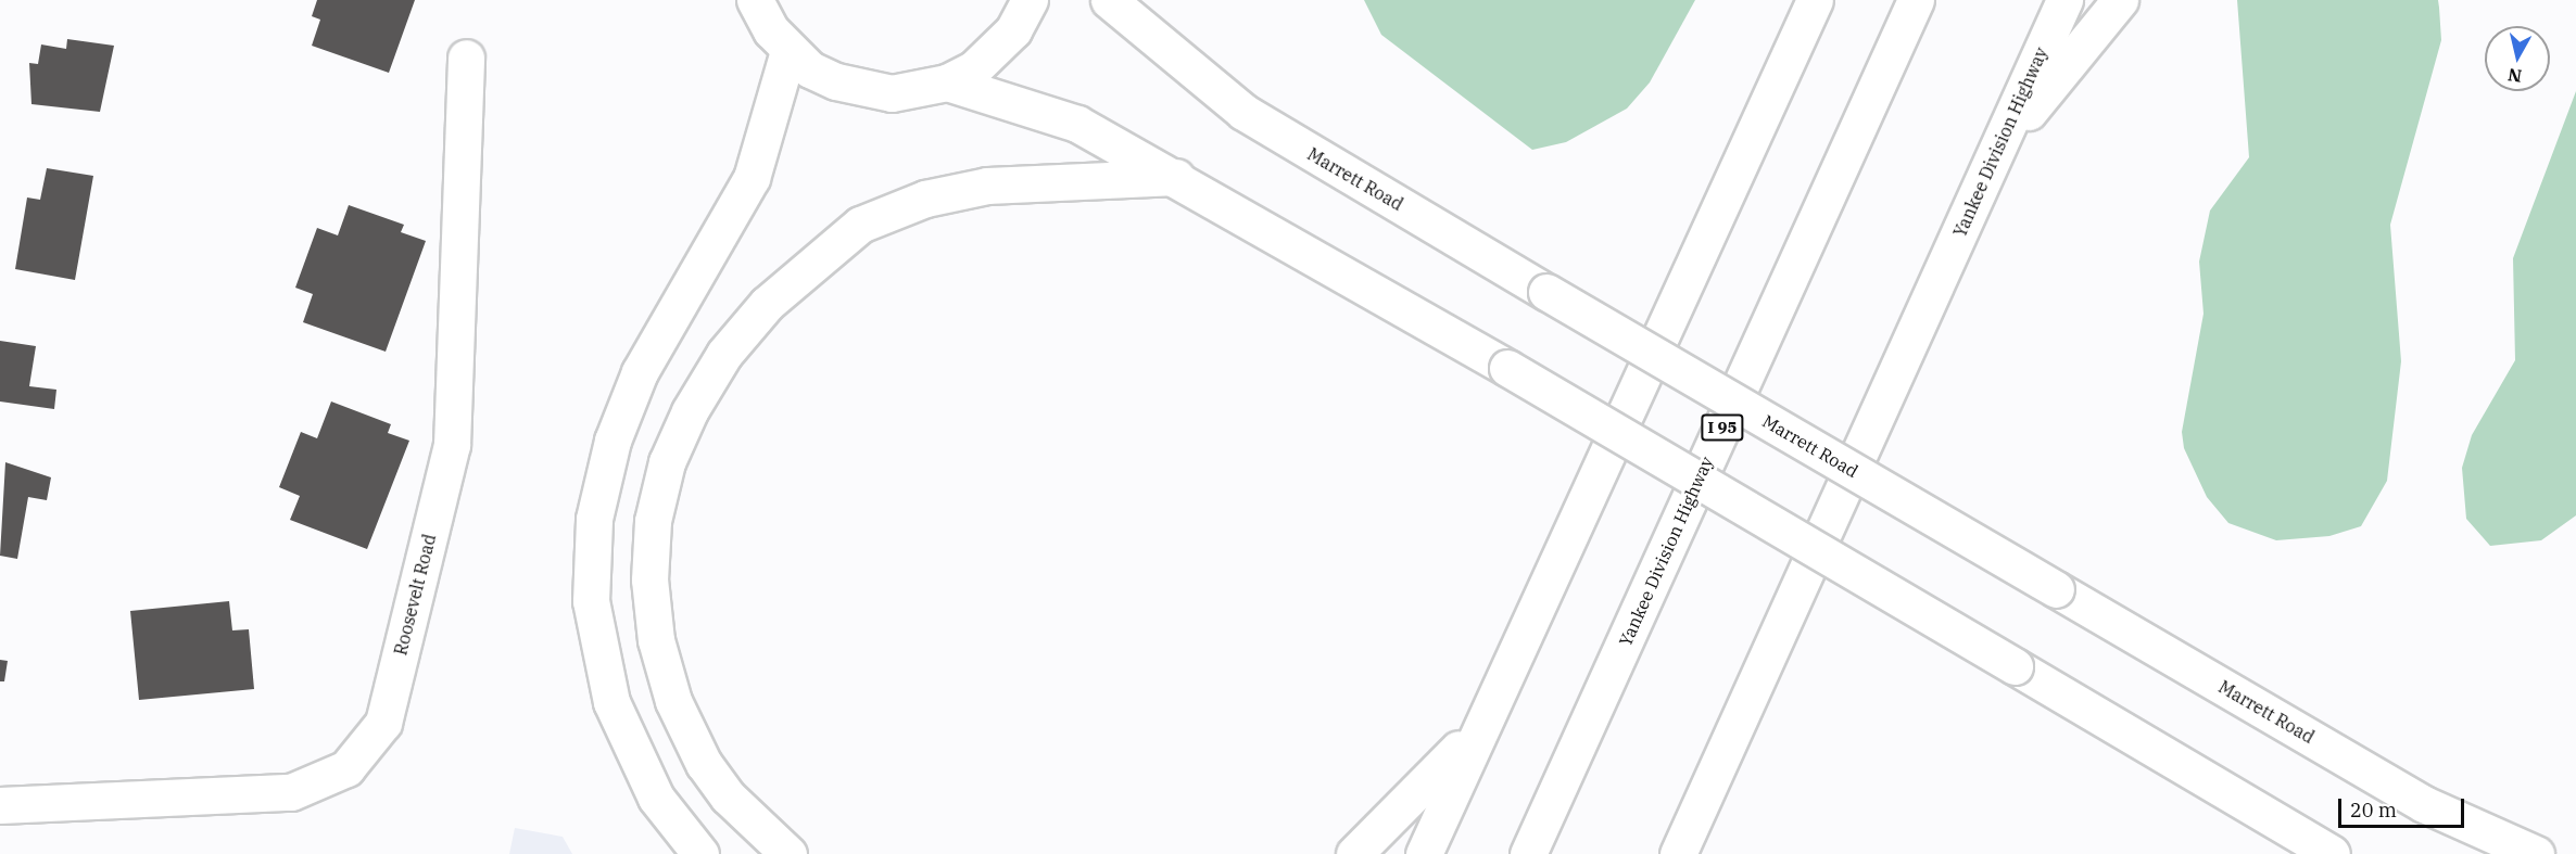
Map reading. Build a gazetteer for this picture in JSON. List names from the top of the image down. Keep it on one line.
{"streets":{"main road":["Yankee Division Highway","Marrett Road","I 95","Roosevelt Road"]},"scale_bar":"20 m","north":"bottom"}
